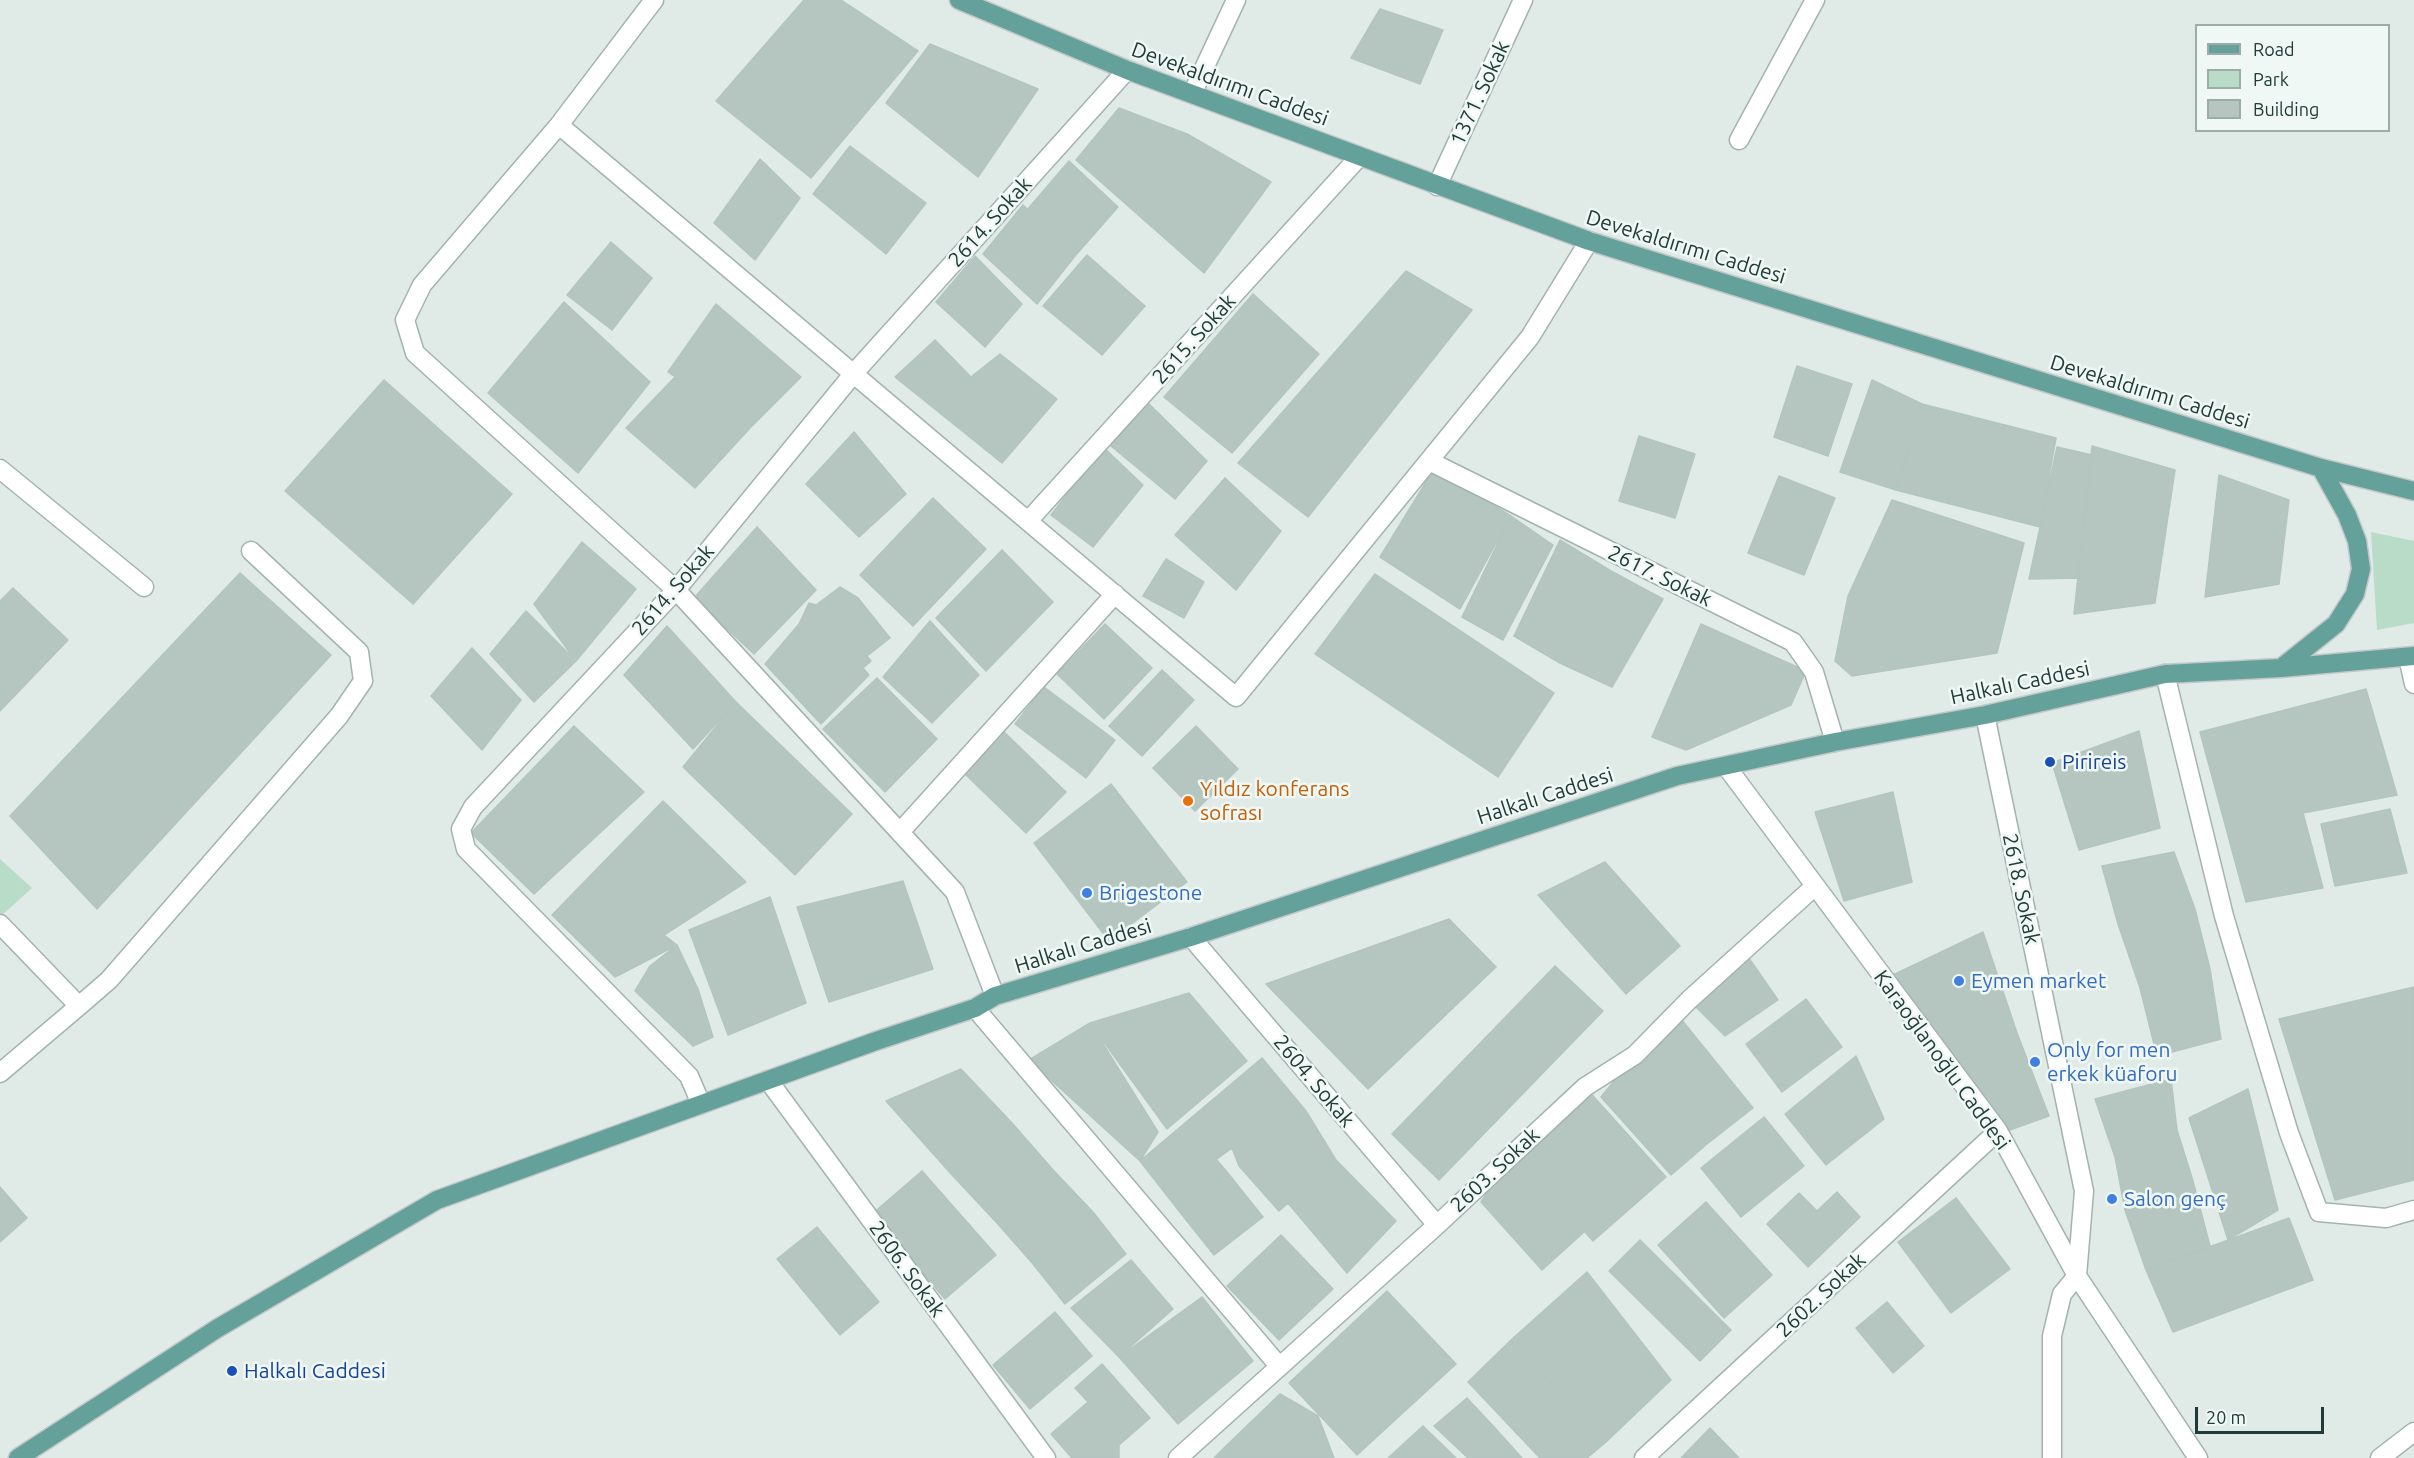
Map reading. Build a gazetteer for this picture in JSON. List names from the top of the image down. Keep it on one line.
{"streets":{"main road":["Devekaldırımı Caddesi","Halkalı Caddesi"],"street":["1371. Sokak","2614. Sokak","2615. Sokak","2617. Sokak","2618. Sokak","Karaoğlanoğlu Caddesi","2604. Sokak","2603. Sokak","2606. Sokak","2602. Sokak"]},"crossings":[["Devekaldırımı Caddesi","1371. Sokak"],["Devekaldırımı Caddesi","2614. Sokak"],["Devekaldırımı Caddesi","2615. Sokak"],["2614. Sokak","Halkalı Caddesi"],["2617. Sokak","Halkalı Caddesi"],["Halkalı Caddesi","2618. Sokak"],["Halkalı Caddesi","Karaoğlanoğlu Caddesi"],["Halkalı Caddesi","2604. Sokak"],["Halkalı Caddesi","2606. Sokak"],["2618. Sokak","Karaoğlanoğlu Caddesi"],["Karaoğlanoğlu Caddesi","2603. Sokak"],["Karaoğlanoğlu Caddesi","2602. Sokak"],["2604. Sokak","2603. Sokak"]],"places":["Pirireis","Yıldız konferans sofrası","Brigestone","Eymen market","Only for men erkek küaforu","Salon genç","Halkalı Caddesi"],"legend":["Road","Park","Building"],"scale_bar":"20 m"}
